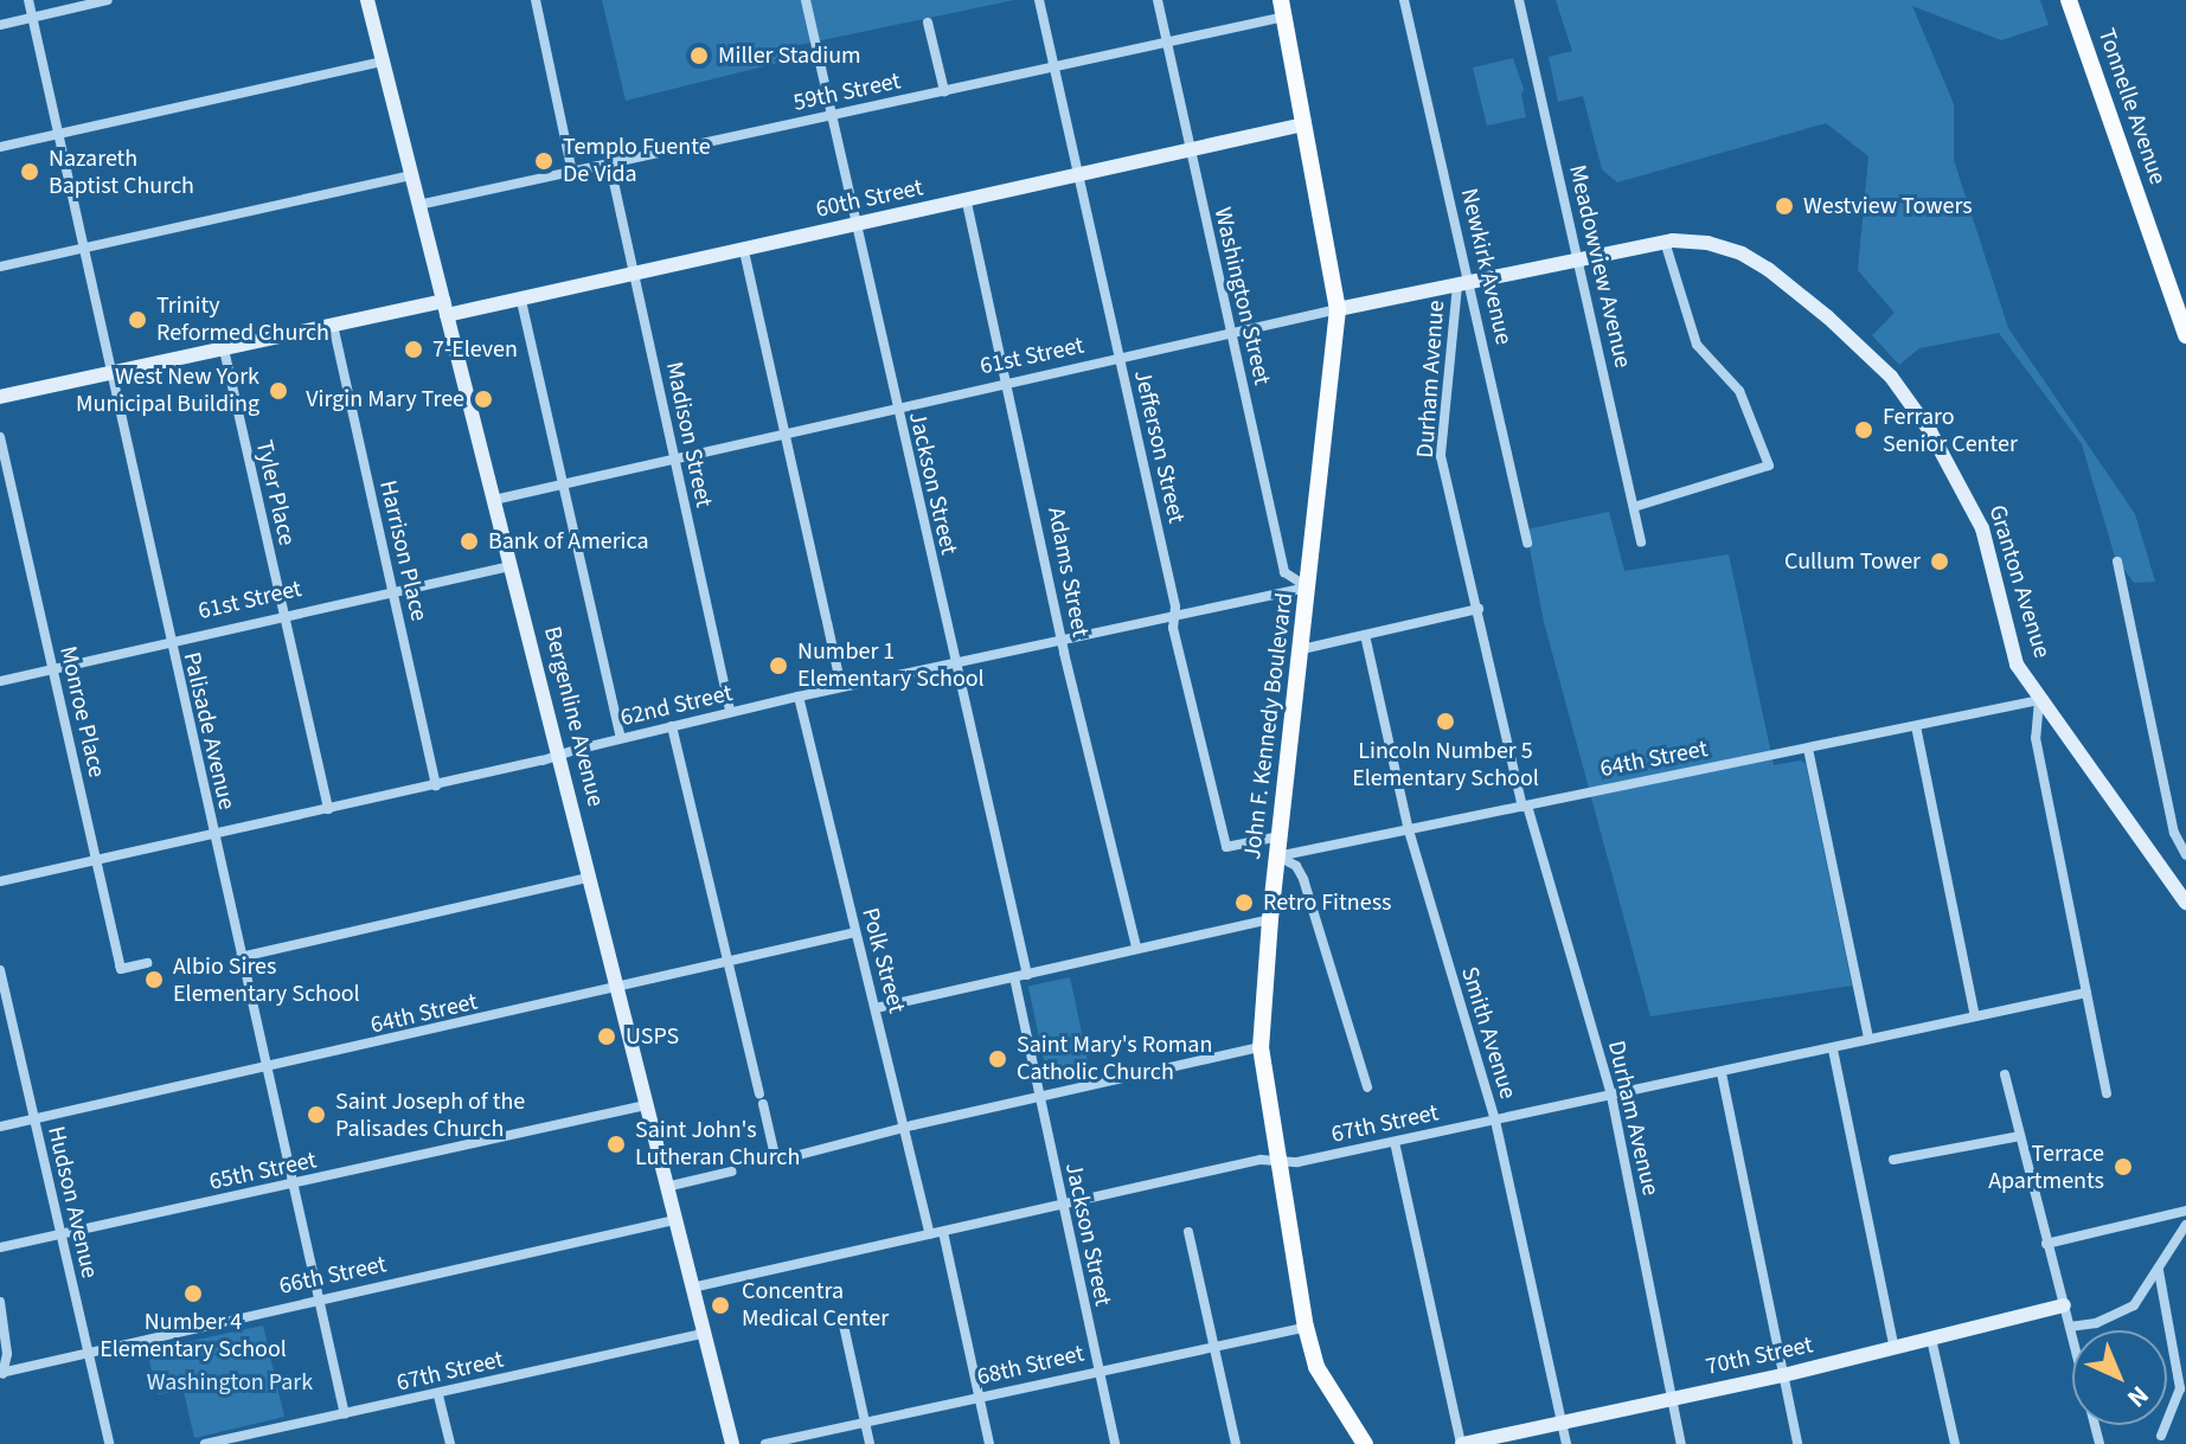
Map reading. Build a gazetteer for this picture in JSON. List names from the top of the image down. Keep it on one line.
{"streets":{"main road":["Tonnelle Avenue","John F. Kennedy Boulevard"],"street":["59th Street","60th Street","Newkirk Avenue","Meadowview Avenue","Washington Street","61st Street","Durham Avenue","Madison Street","Jefferson Street","Jackson Street","Tyler Place","Harrison Place","Adams Street","Granton Avenue","62nd Street","Monroe Place","Bergenline Avenue","Palisade Avenue","64th Street","Polk Street","Smith Avenue","67th Street","65th Street","Hudson Avenue","66th Street","70th Street","68th Street"]},"crossings":[["59th Street","Washington Street"],["59th Street","Madison Street"],["59th Street","Jefferson Street"],["59th Street","Jackson Street"],["59th Street","Bergenline Avenue"],["59th Street","John F. Kennedy Boulevard"],["60th Street","Washington Street"],["60th Street","Madison Street"],["60th Street","Jefferson Street"],["60th Street","Jackson Street"],["60th Street","Tyler Place"],["60th Street","Harrison Place"],["60th Street","Adams Street"],["60th Street","Bergenline Avenue"],["60th Street","John F. Kennedy Boulevard"],["60th Street","Palisade Avenue"],["Newkirk Avenue","61st Street"],["Newkirk Avenue","Durham Avenue"],["Meadowview Avenue","61st Street"],["Meadowview Avenue","Granton Avenue"],["Washington Street","61st Street"],["Washington Street","62nd Street"],["Washington Street","John F. Kennedy Boulevard"],["61st Street","Durham Avenue"],["61st Street","Madison Street"],["61st Street","Jefferson Street"],["61st Street","Jackson Street"],["61st Street","Tyler Place"],["61st Street","Harrison Place"],["61st Street","Adams Street"],["61st Street","Granton Avenue"],["61st Street","Monroe Place"],["61st Street","Bergenline Avenue"],["61st Street","John F. Kennedy Boulevard"],["61st Street","Palisade Avenue"],["Durham Avenue","64th Street"],["Durham Avenue","67th Street"],["Durham Avenue","70th Street"],["Madison Street","62nd Street"],["Jefferson Street","62nd Street"],["Jefferson Street","John F. Kennedy Boulevard"],["Jackson Street","62nd Street"],["Jackson Street","67th Street"],["Jackson Street","68th Street"],["Tyler Place","62nd Street"],["Harrison Place","62nd Street"],["Adams Street","62nd Street"],["Granton Avenue","64th Street"],["62nd Street","Monroe Place"],["62nd Street","Bergenline Avenue"],["62nd Street","John F. Kennedy Boulevard"],["62nd Street","Palisade Avenue"],["62nd Street","Polk Street"],["Bergenline Avenue","64th Street"],["Bergenline Avenue","67th Street"],["Bergenline Avenue","65th Street"],["Bergenline Avenue","66th Street"],["John F. Kennedy Boulevard","64th Street"],["John F. Kennedy Boulevard","67th Street"],["John F. Kennedy Boulevard","68th Street"],["Palisade Avenue","64th Street"],["Palisade Avenue","67th Street"],["Palisade Avenue","65th Street"],["Palisade Avenue","66th Street"],["64th Street","Polk Street"],["64th Street","Smith Avenue"],["64th Street","Hudson Avenue"],["Polk Street","67th Street"],["Smith Avenue","67th Street"],["Smith Avenue","70th Street"],["65th Street","Hudson Avenue"],["Hudson Avenue","66th Street"]],"parks":["Washington Park"],"places":["Miller Stadium","Templo Fuente De Vida","Nazareth Baptist Church","Westview Towers","Trinity Reformed Church","7-Eleven","West New York Municipal Building","Virgin Mary Tree","Ferraro Senior Center","Bank of America","Cullum Tower","Number 1 Elementary School","Lincoln Number 5 Elementary School","Retro Fitness","Albio Sires Elementary School","USPS","Saint Mary's Roman Catholic Church","Saint Joseph of the Palisades Church","Saint John's Lutheran Church","Terrace Apartments","Number 4 Elementary School","Concentra Medical Center"],"north":"bottom right"}
